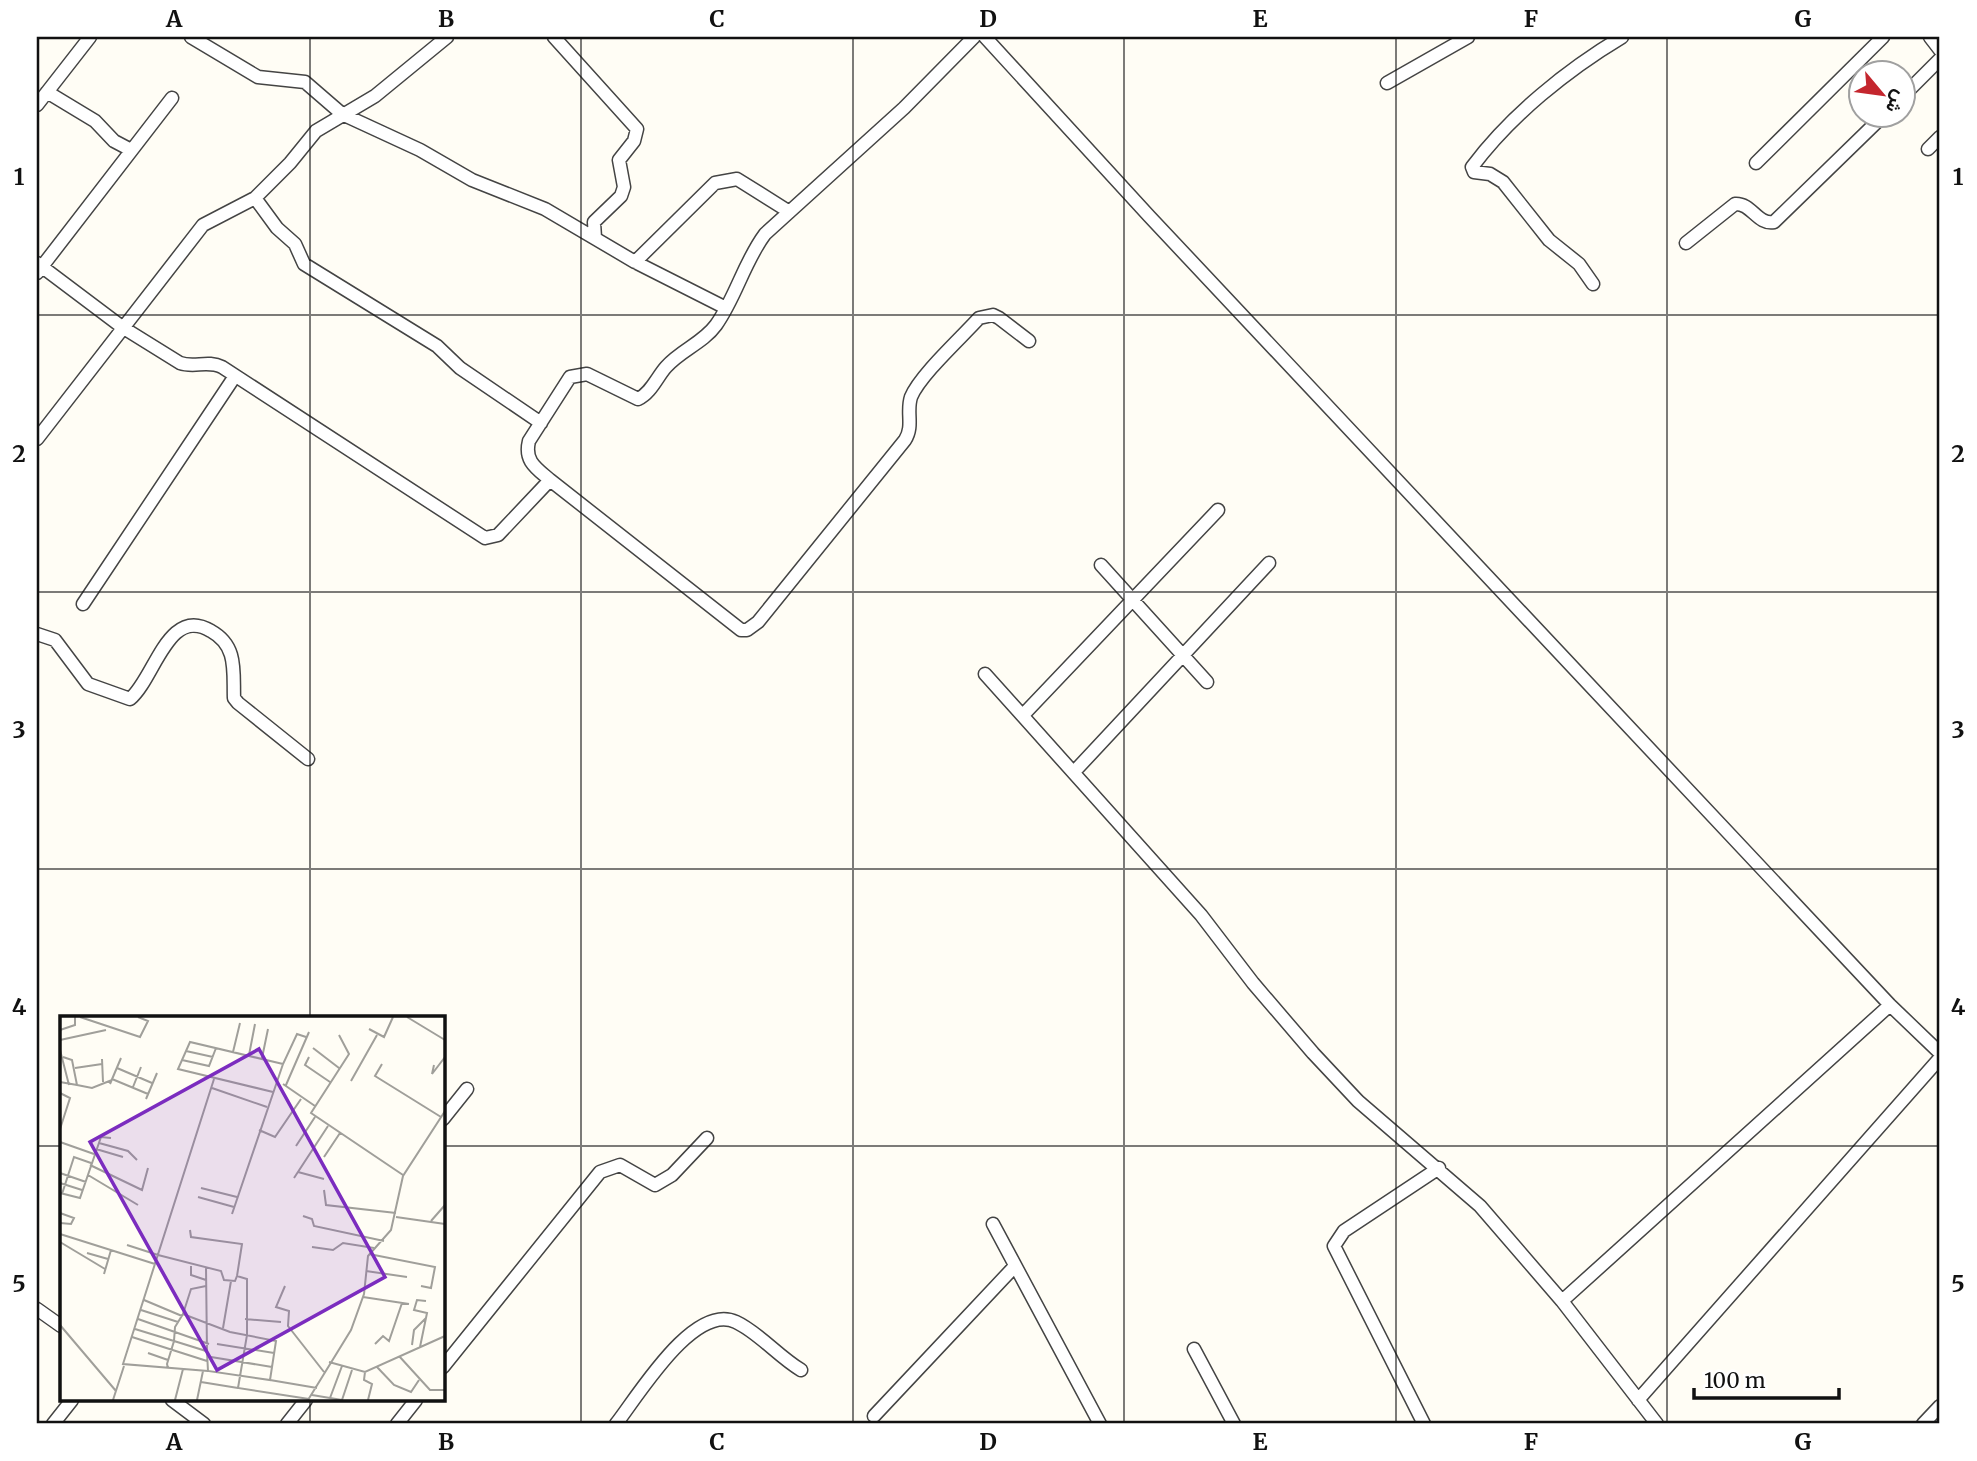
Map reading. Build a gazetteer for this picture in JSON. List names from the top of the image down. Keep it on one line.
{"scale_bar":"100 m","north":"bottom right","grid":{"columns":["A","B","C","D","E","F","G"],"rows":["1","2","3","4","5"]}}
